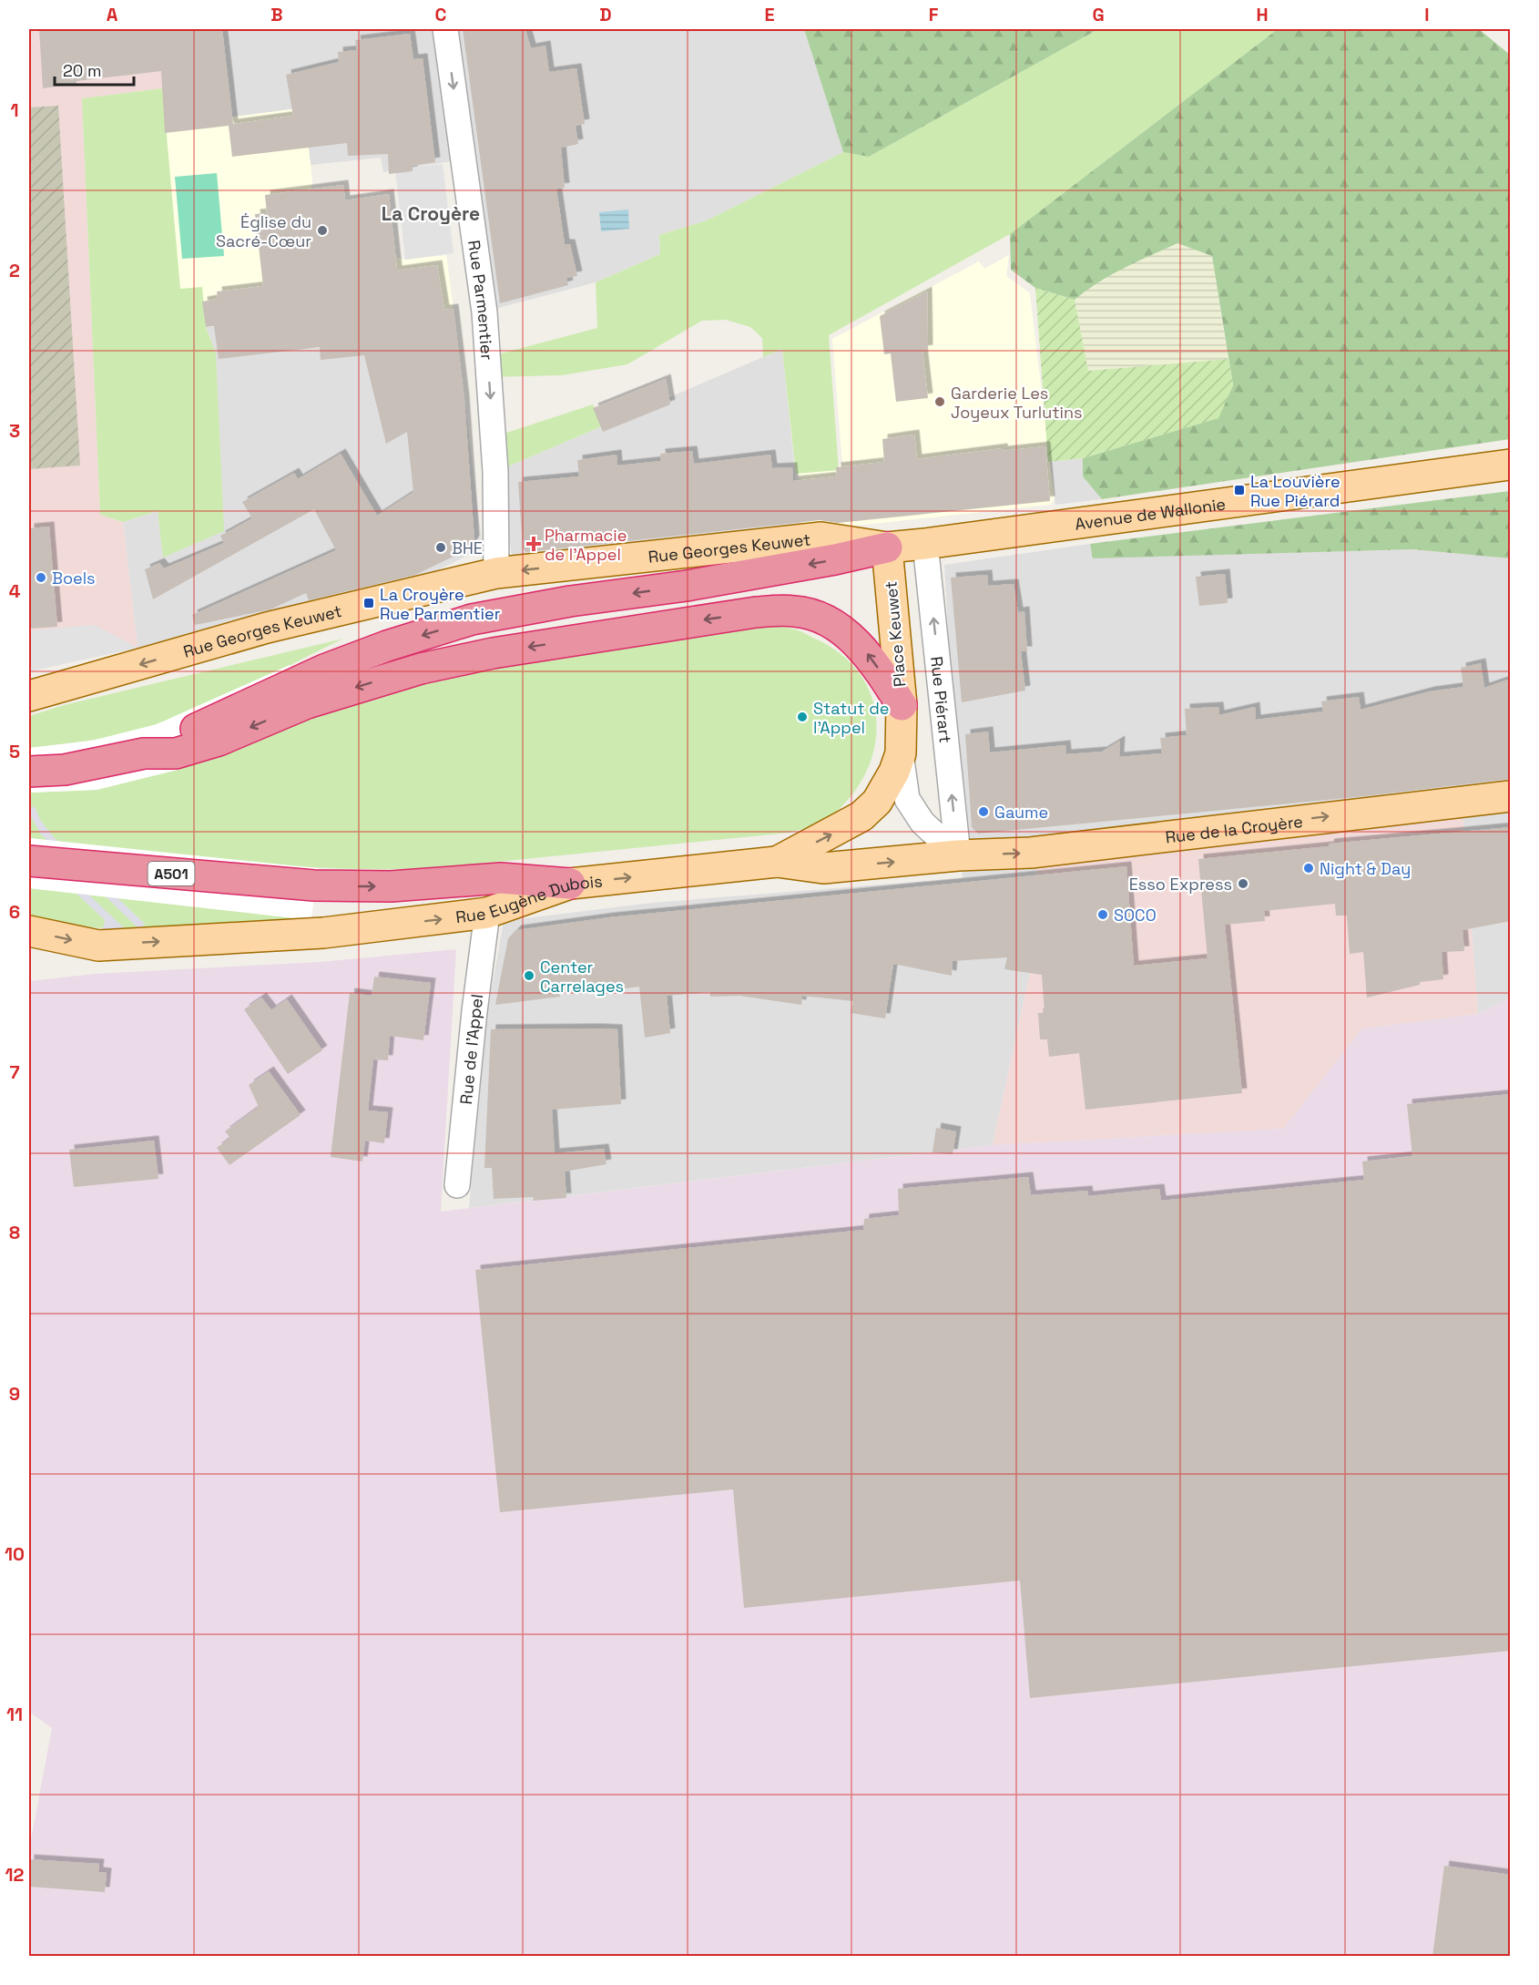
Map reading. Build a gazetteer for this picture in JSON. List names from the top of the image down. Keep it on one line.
{"streets":{"highway":["A501"],"main road":["Avenue de Wallonie","Rue Georges Keuwet","Place Keuwet","Rue de la Croyère","Rue Eugène Dubois"],"street":["Rue Parmentier","Rue Piérart","Rue de l'Appel"]},"crossings":[["Rue Parmentier","Rue Georges Keuwet"],["Avenue de Wallonie","Rue Georges Keuwet"],["Avenue de Wallonie","Place Keuwet"],["Avenue de Wallonie","Rue Piérart"],["Rue Georges Keuwet","Place Keuwet"],["Place Keuwet","Rue Piérart"],["Place Keuwet","Rue de la Croyère"],["Place Keuwet","Rue Eugène Dubois"],["Rue Piérart","Rue de la Croyère"],["Rue Piérart","Rue Eugène Dubois"],["Rue de la Croyère","Rue Eugène Dubois"],["A501","Rue Eugène Dubois"],["Rue Eugène Dubois","Rue de l'Appel"]],"one_way":["Rue Parmentier","Rue Georges Keuwet","Rue Piérart","Rue de la Croyère","Rue Eugène Dubois"],"districts":["La Croyère"],"places":{"other":["Église du Sacré-Cœur","Garderie Les Joyeux Turlutins","BHE","Boels","Statut de l'Appel","Gaume","Night & Day","Esso Express","SOCO","Center Carrelages"],"transit":["La Louvière Rue Piérard","La Croyère Rue Parmentier"],"health":["Pharmacie de l'Appel"]},"scale_bar":"20 m","grid":{"columns":["A","B","C","D","E","F","G","H","I"],"rows":["1","2","3","4","5","6","7","8","9","10","11","12"]}}
